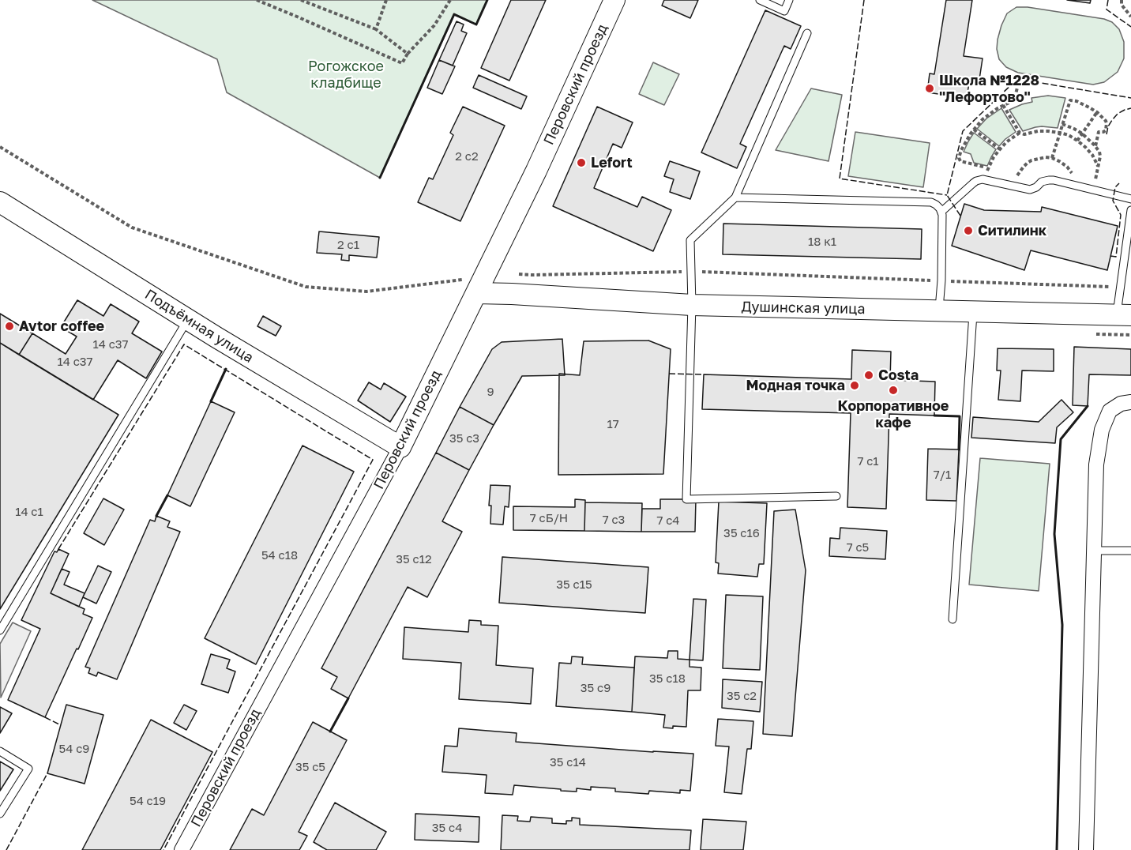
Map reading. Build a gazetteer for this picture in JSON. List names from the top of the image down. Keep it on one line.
{"streets":{"street":["Перовский проезд","Душинская улица","Подъёмная улица"]},"crossings":[["Перовский проезд","Душинская улица"],["Перовский проезд","Подъёмная улица"]],"parks":["Рогожское кладбище"],"places":["Школа №1228 \"Лефортово\"","Lefort","Ситилинк","Avtor coffee","Costa","Модная точка","Корпоративное кафе"],"house_numbers":["2 с2","18 к1","2 с1","14 с37","14 c37","9","17","35 с3","7 с1","7/1","14 с1","7 сБ/Н","7 с3","7 с4","35 с16","7 с5","54 с18","35 с12","35 с15","35 с18","35 с9","35 с2","54 с9","35 с14","35 с5","54 с19","35 с4"]}
